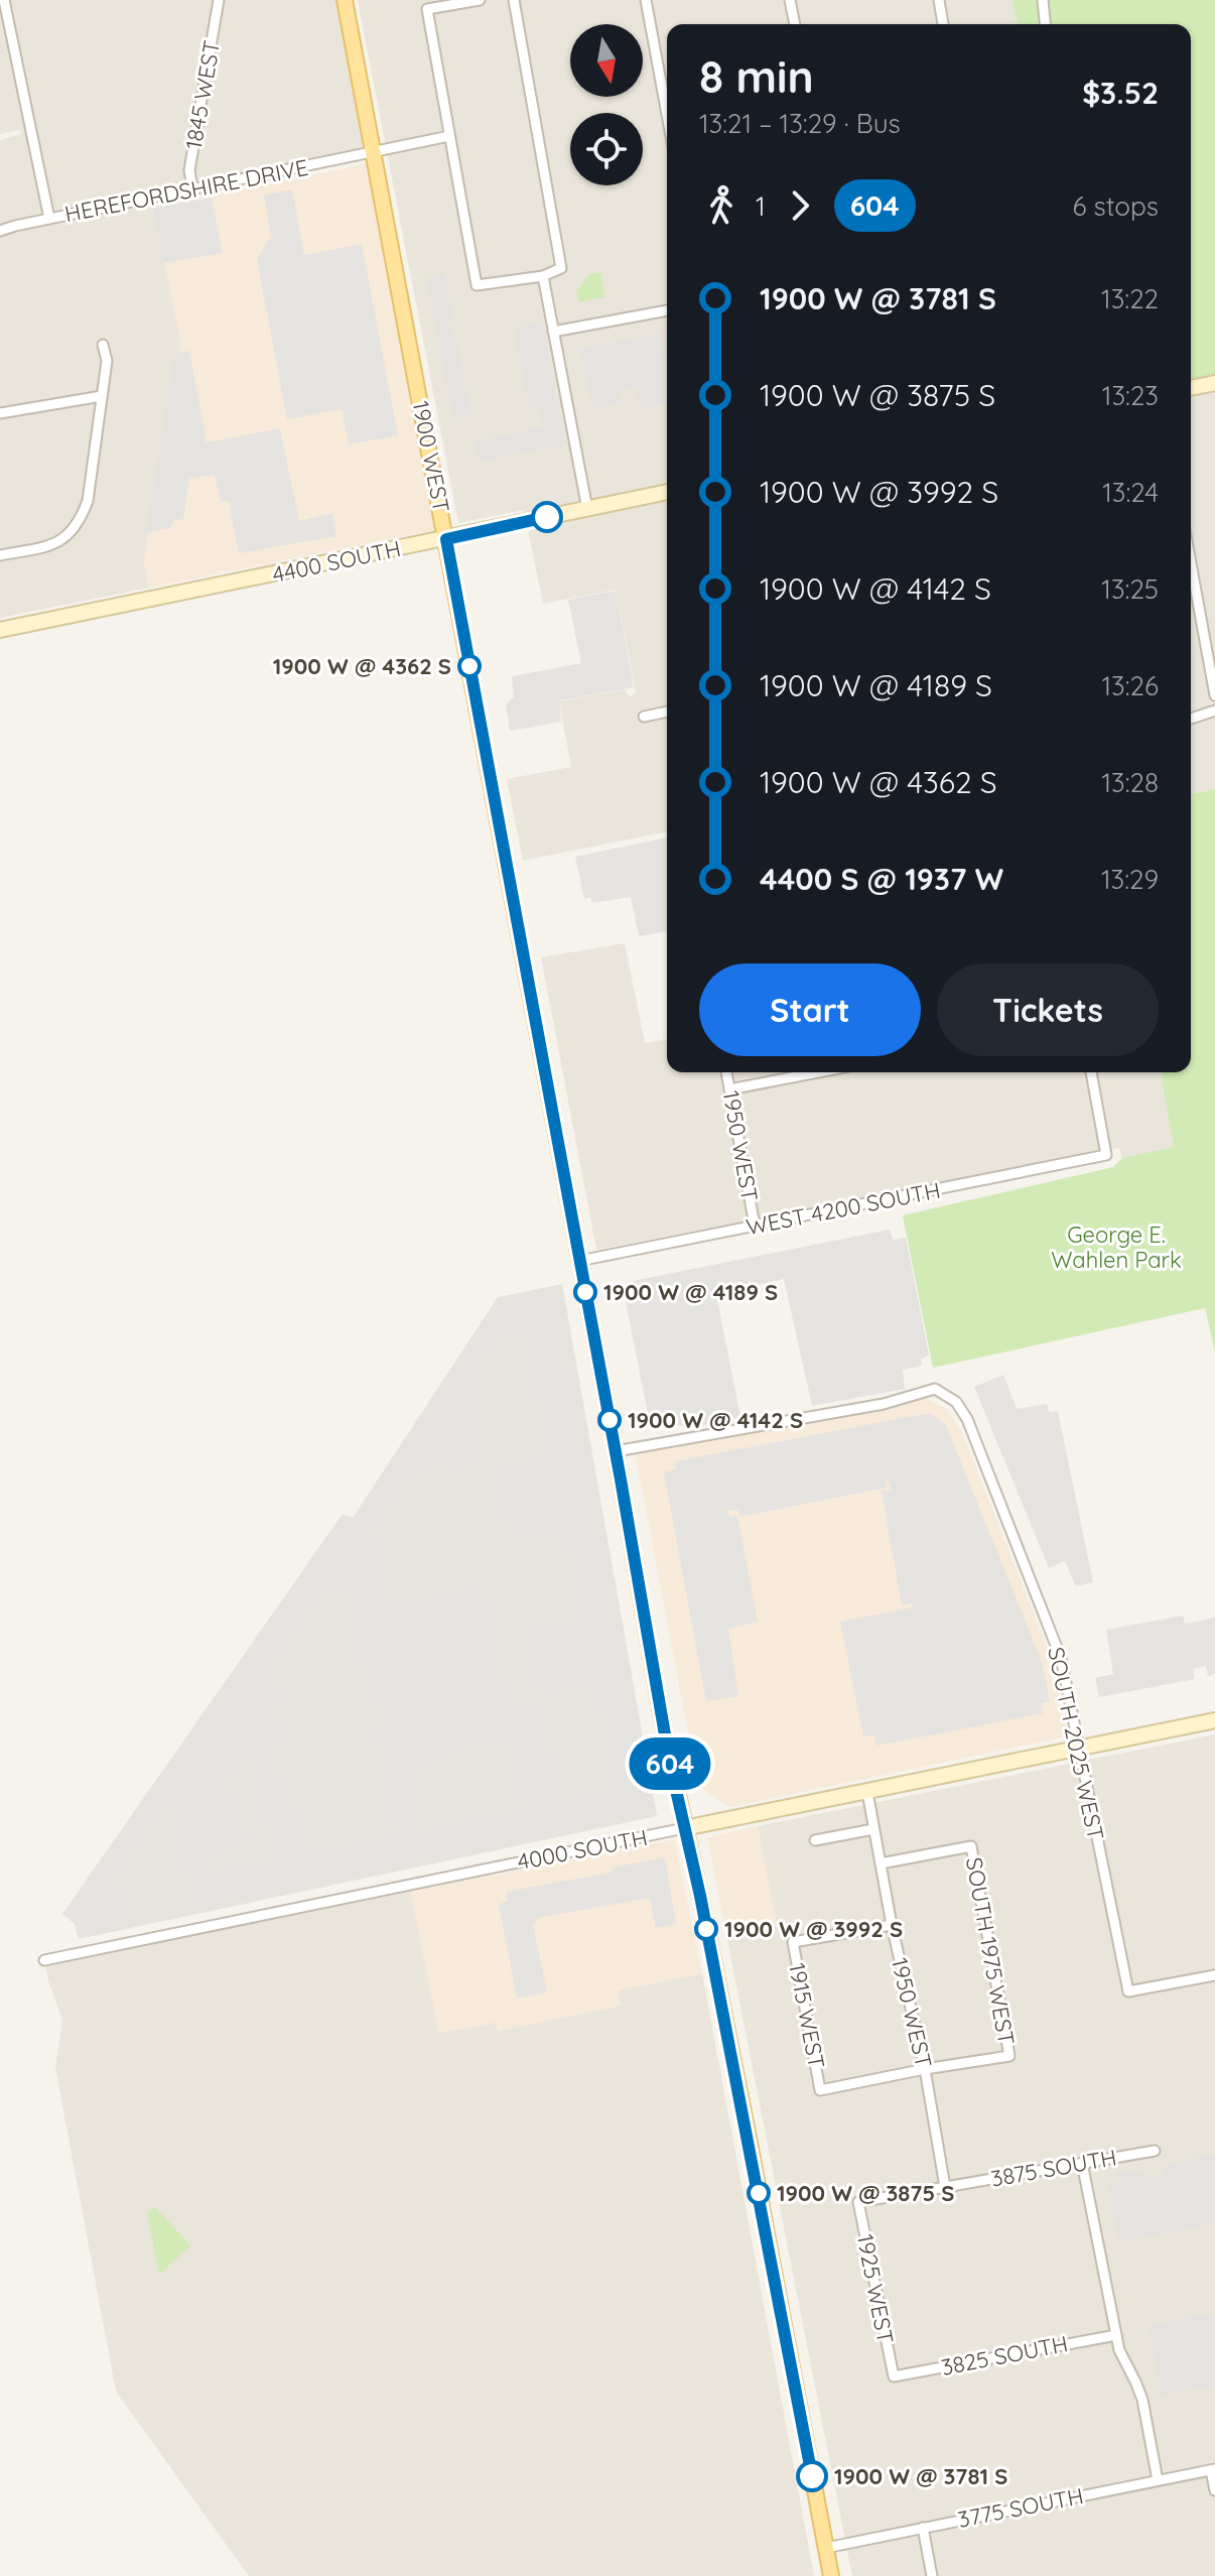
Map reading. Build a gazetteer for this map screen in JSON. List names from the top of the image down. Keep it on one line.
{"streets":{"main road":["1900 WEST"],"street":["1845 WEST","HEREFORDSHIRE DRIVE","4400 SOUTH","1950 WEST","WEST 4200 SOUTH","SOUTH 2025 WEST","4000 SOUTH","SOUTH 1975 WEST","1915 WEST","3875 SOUTH","1925 WEST","3825 SOUTH","3775 SOUTH"]},"crossings":[["1845 WEST","HEREFORDSHIRE DRIVE"],["HEREFORDSHIRE DRIVE","1900 WEST"],["1900 WEST","4400 SOUTH"],["1900 WEST","WEST 4200 SOUTH"],["1900 WEST","SOUTH 2025 WEST"],["1900 WEST","4000 SOUTH"],["1900 WEST","3775 SOUTH"],["1950 WEST","WEST 4200 SOUTH"],["1950 WEST","4000 SOUTH"],["1950 WEST","SOUTH 1975 WEST"],["1950 WEST","1915 WEST"],["1950 WEST","3875 SOUTH"],["SOUTH 2025 WEST","4000 SOUTH"],["SOUTH 1975 WEST","1915 WEST"],["3875 SOUTH","1925 WEST"],["1925 WEST","3825 SOUTH"]],"parks":["George E. Wahlen Park"],"places":["1900 W @ 4362 S","1900 W @ 4189 S","1900 W @ 4142 S","1900 W @ 3992 S","1900 W @ 3875 S","1900 W @ 3781 S"],"lines":["bus line 604"],"north":"bottom","page":{"on_map":"604","heading":["8 min","13:21 – 13:29 · Bus","$3.52"],"legs":["1","604","6 stops"],"list":[{"name":"1900 W @ 3781 S","value":"13:22"},{"name":"1900 W @ 3875 S","value":"13:23"},{"name":"1900 W @ 3992 S","value":"13:24"},{"name":"1900 W @ 4142 S","value":"13:25"},{"name":"1900 W @ 4189 S","value":"13:26"},{"name":"1900 W @ 4362 S","value":"13:28"},{"name":"4400 S @ 1937 W","value":"13:29"}],"buttons":["Start","Tickets"]}}
